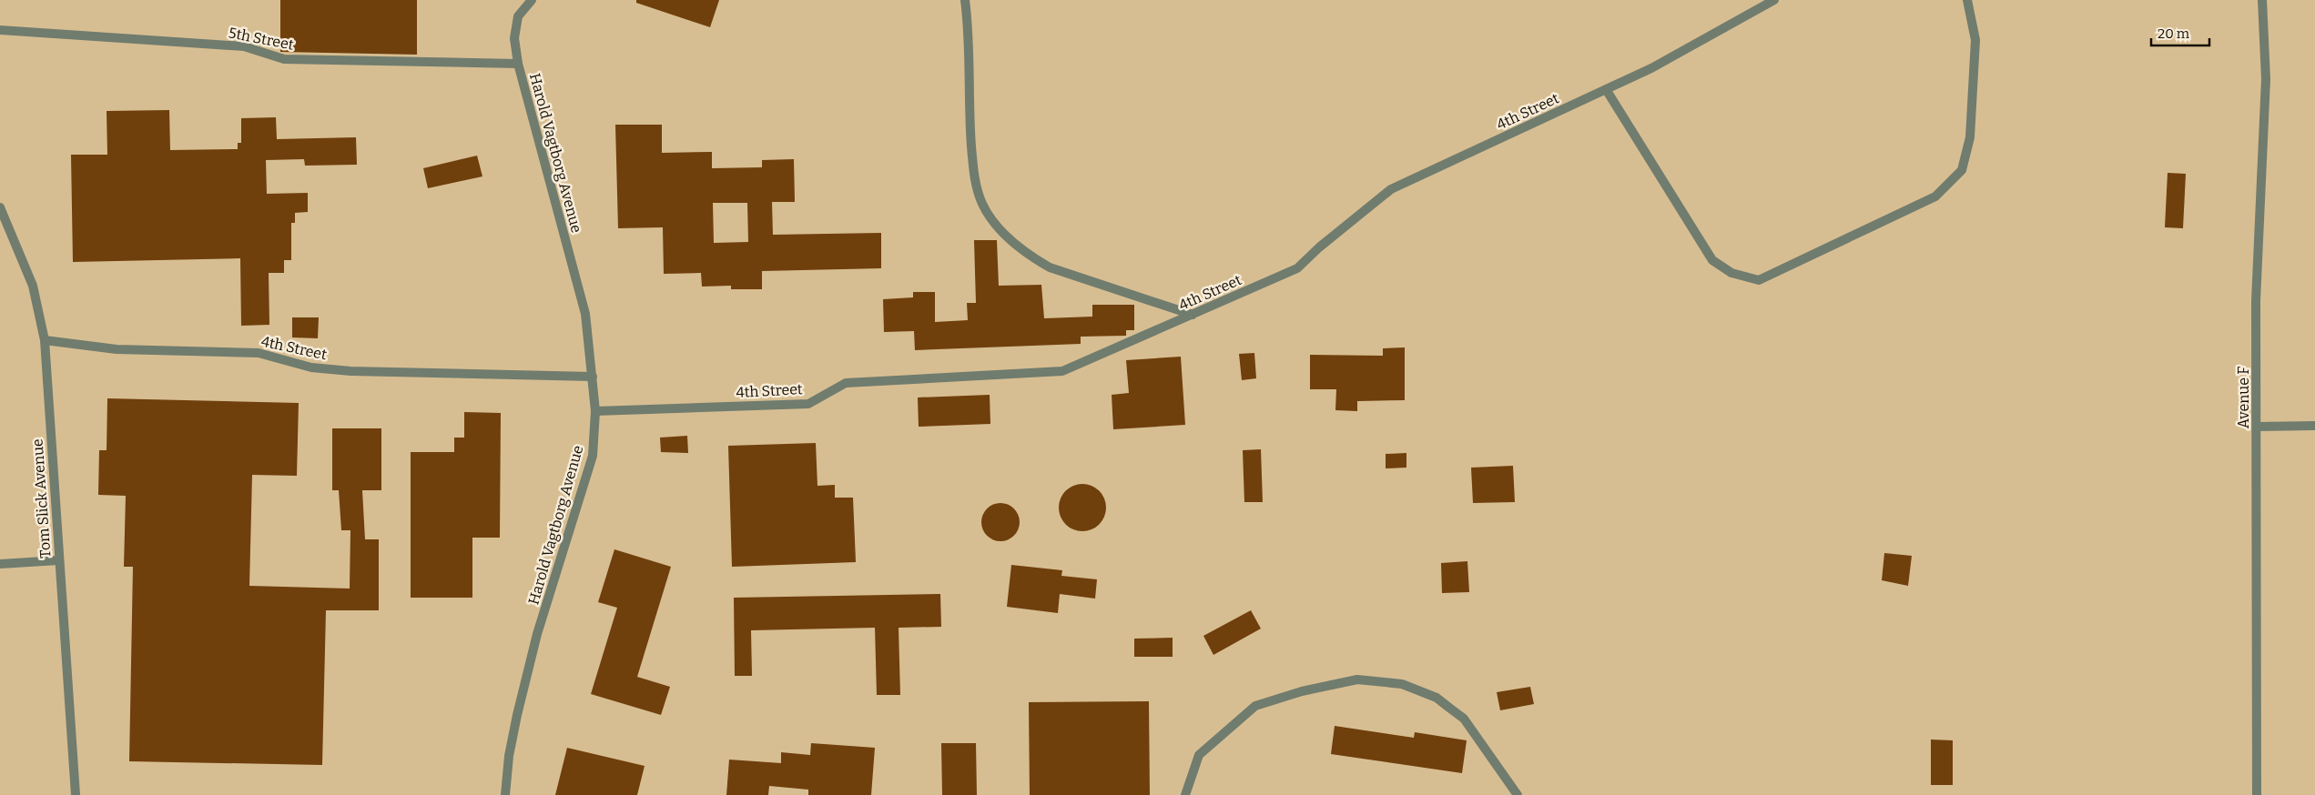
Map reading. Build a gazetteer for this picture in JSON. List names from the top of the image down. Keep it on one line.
{"streets":{"street":["5th Street","4th Street","Harold Vagtborg Avenue","Avenue F","Tom Slick Avenue"]},"crossings":[["5th Street","Harold Vagtborg Avenue"],["4th Street","Harold Vagtborg Avenue"],["4th Street","Tom Slick Avenue"]],"scale_bar":"20 m"}
